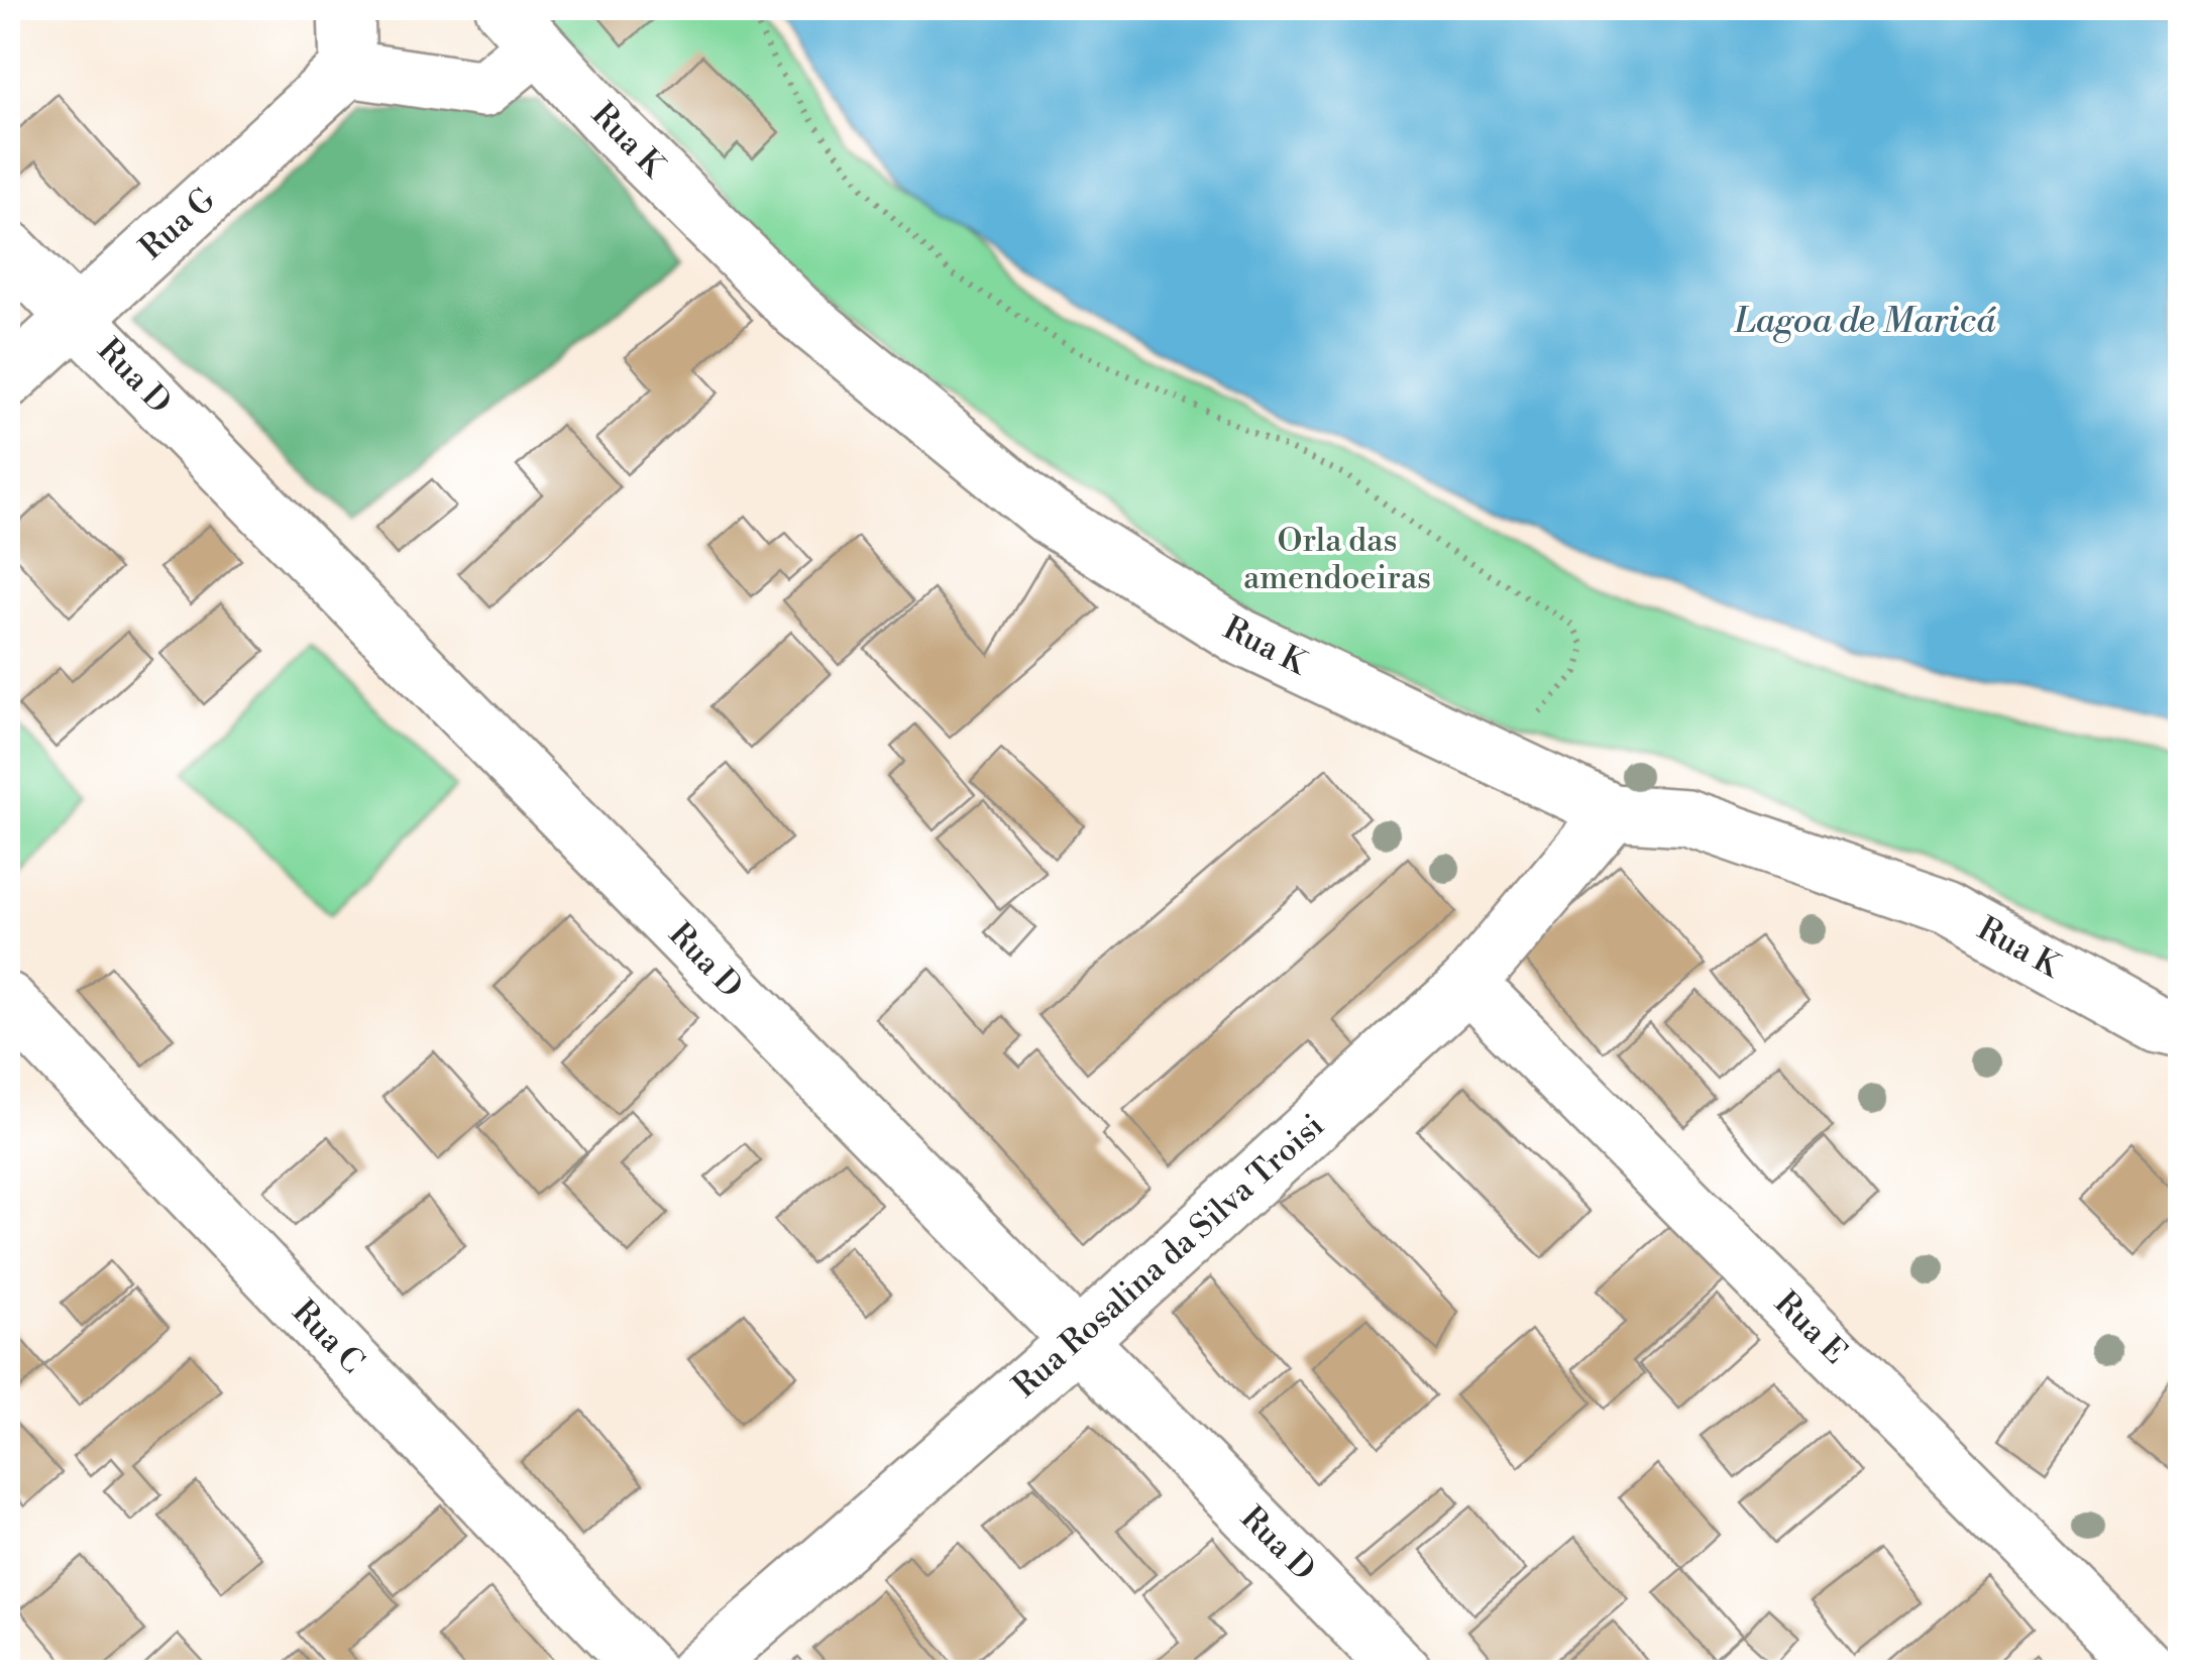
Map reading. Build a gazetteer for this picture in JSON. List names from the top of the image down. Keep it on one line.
{"streets":{"street":["Rua K","Rua G","Rua D","Rua Rosalina da Silva Troisi","Rua E","Rua C"]},"crossings":[["Rua K","Rua Rosalina da Silva Troisi"],["Rua G","Rua D"],["Rua D","Rua Rosalina da Silva Troisi"],["Rua Rosalina da Silva Troisi","Rua E"]],"water":["Lagoa de Maricá"],"parks":["Orla das amendoeiras"]}
